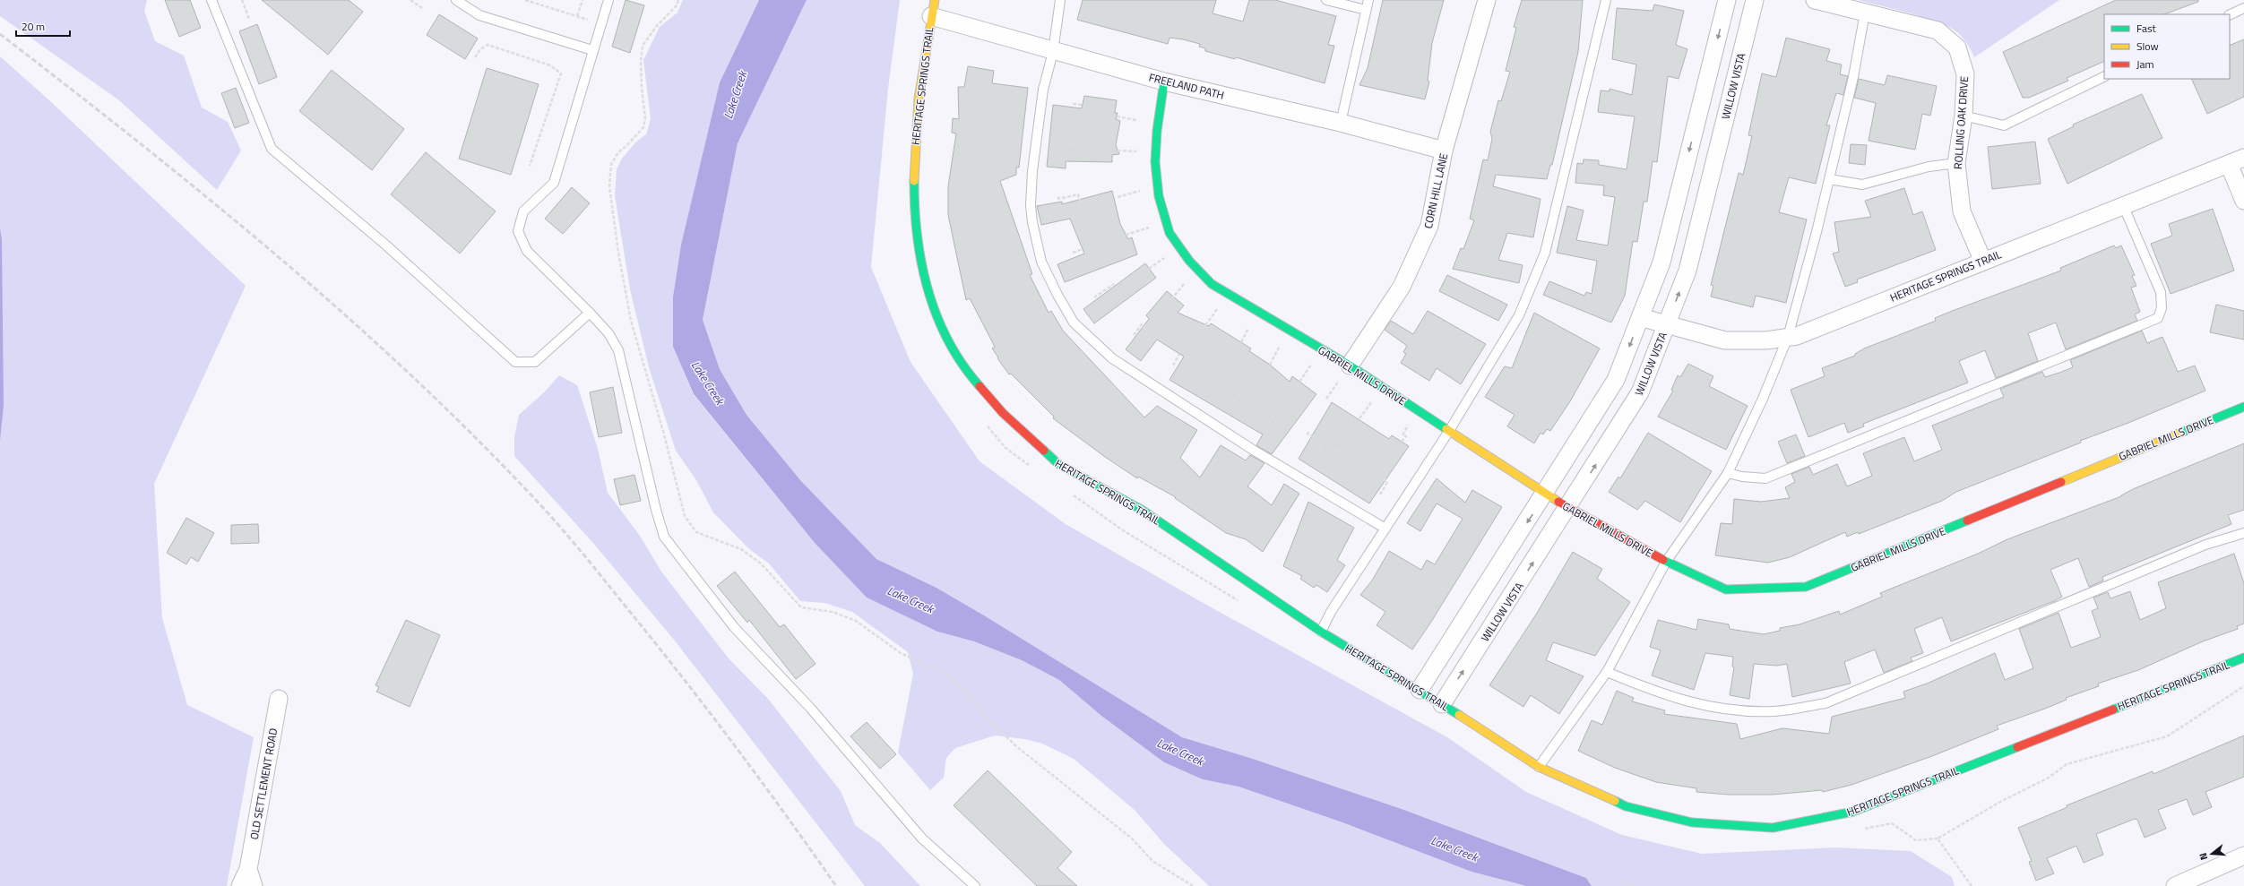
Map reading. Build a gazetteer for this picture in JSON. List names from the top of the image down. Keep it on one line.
{"streets":{"street":["HERITAGE SPRINGS TRAIL","FREELAND PATH","WILLOW VISTA","ROLLING OAK DRIVE","CORN HILL LANE","GABRIEL MILLS DRIVE","OLD SETTLEMENT ROAD"]},"crossings":[["HERITAGE SPRINGS TRAIL","FREELAND PATH"],["HERITAGE SPRINGS TRAIL","WILLOW VISTA"],["HERITAGE SPRINGS TRAIL","ROLLING OAK DRIVE"],["FREELAND PATH","CORN HILL LANE"],["FREELAND PATH","GABRIEL MILLS DRIVE"],["WILLOW VISTA","GABRIEL MILLS DRIVE"],["CORN HILL LANE","GABRIEL MILLS DRIVE"]],"water":["Lake Creek"],"legend":["Fast","Slow","Jam"],"scale_bar":"20 m","north":"left"}
